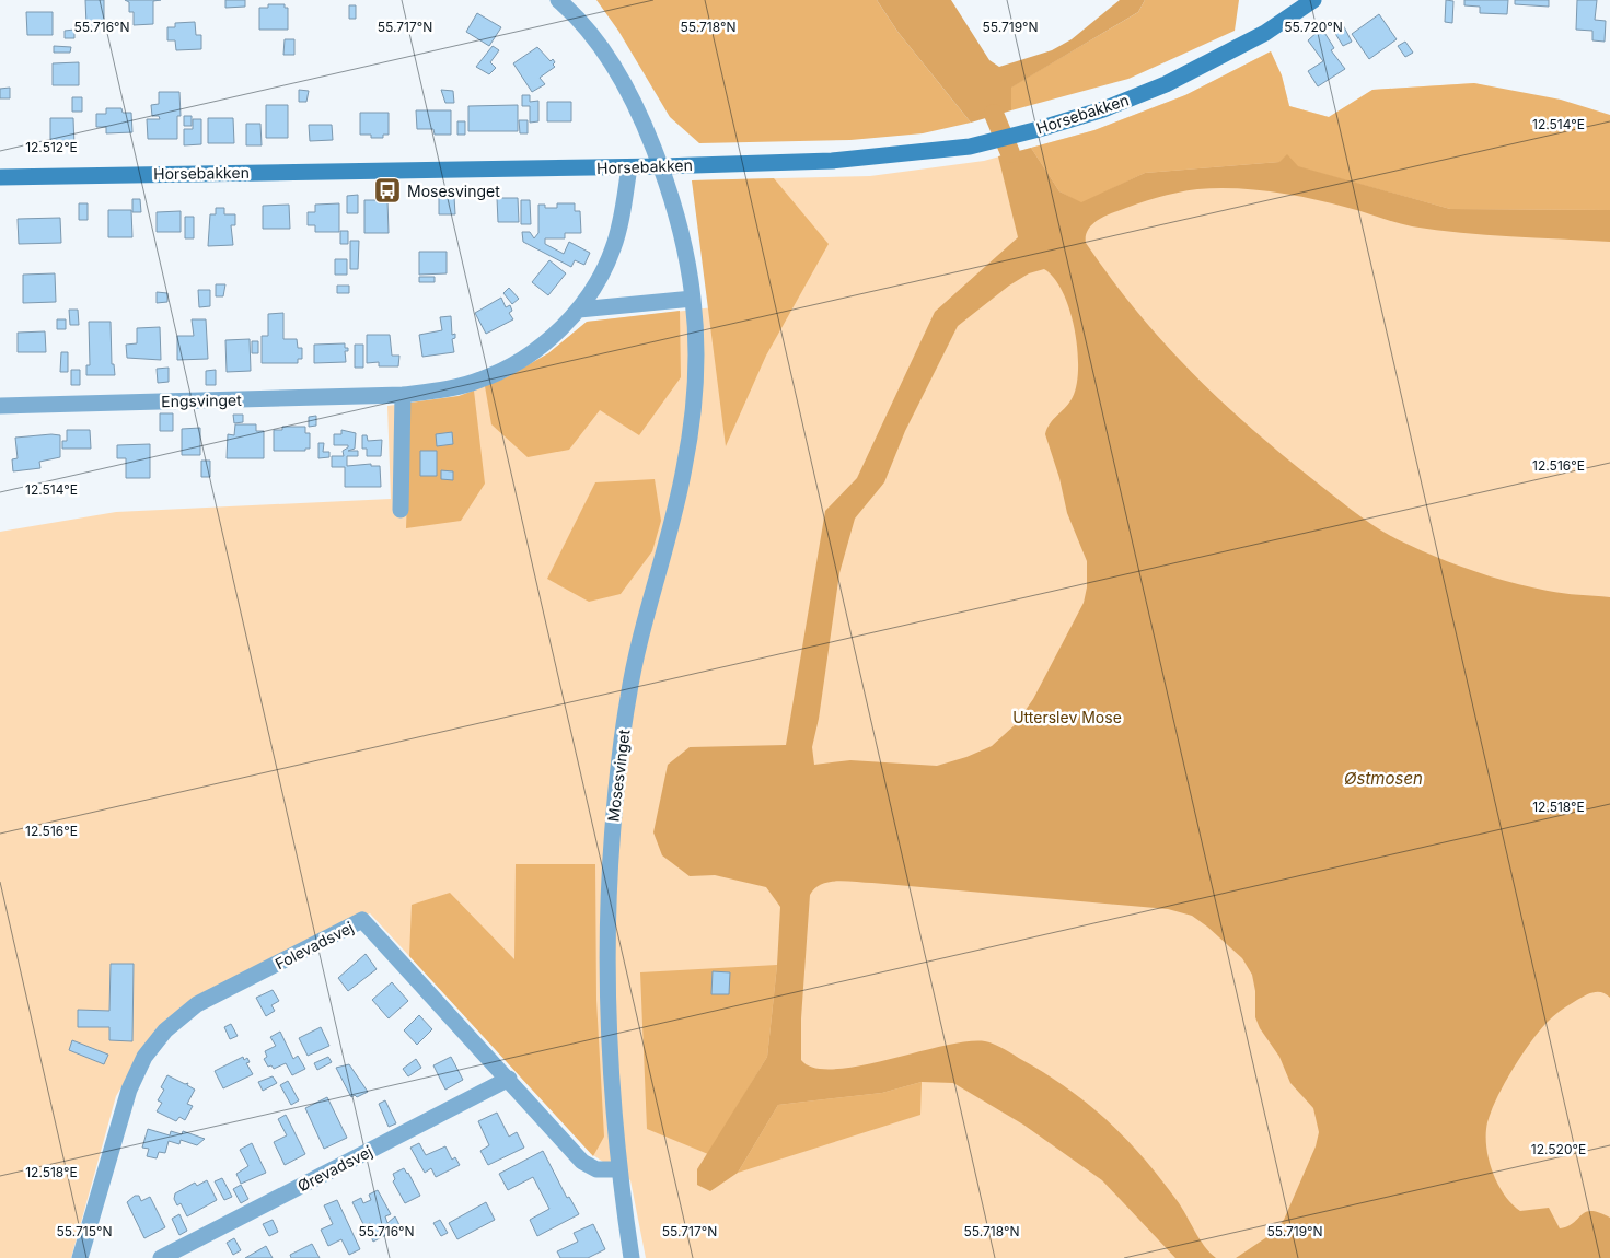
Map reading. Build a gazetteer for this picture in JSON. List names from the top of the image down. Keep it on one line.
{"streets":{"street":["Horsebakken","Engsvinget","Mosesvinget","Folevadsvej","Ørevadsvej"]},"crossings":[["Horsebakken","Engsvinget"],["Horsebakken","Mosesvinget"],["Mosesvinget","Folevadsvej"],["Folevadsvej","Ørevadsvej"]],"water":["Østmosen"],"parks":["Utterslev Mose"],"places":{"bus stop":["Mosesvinget"]},"coordinates":["55.716°N","55.717°N","55.718°N","55.719°N","55.720°N","12.514°E","12.512°E","12.516°E","12.518°E","12.520°E","55.715°N"]}
